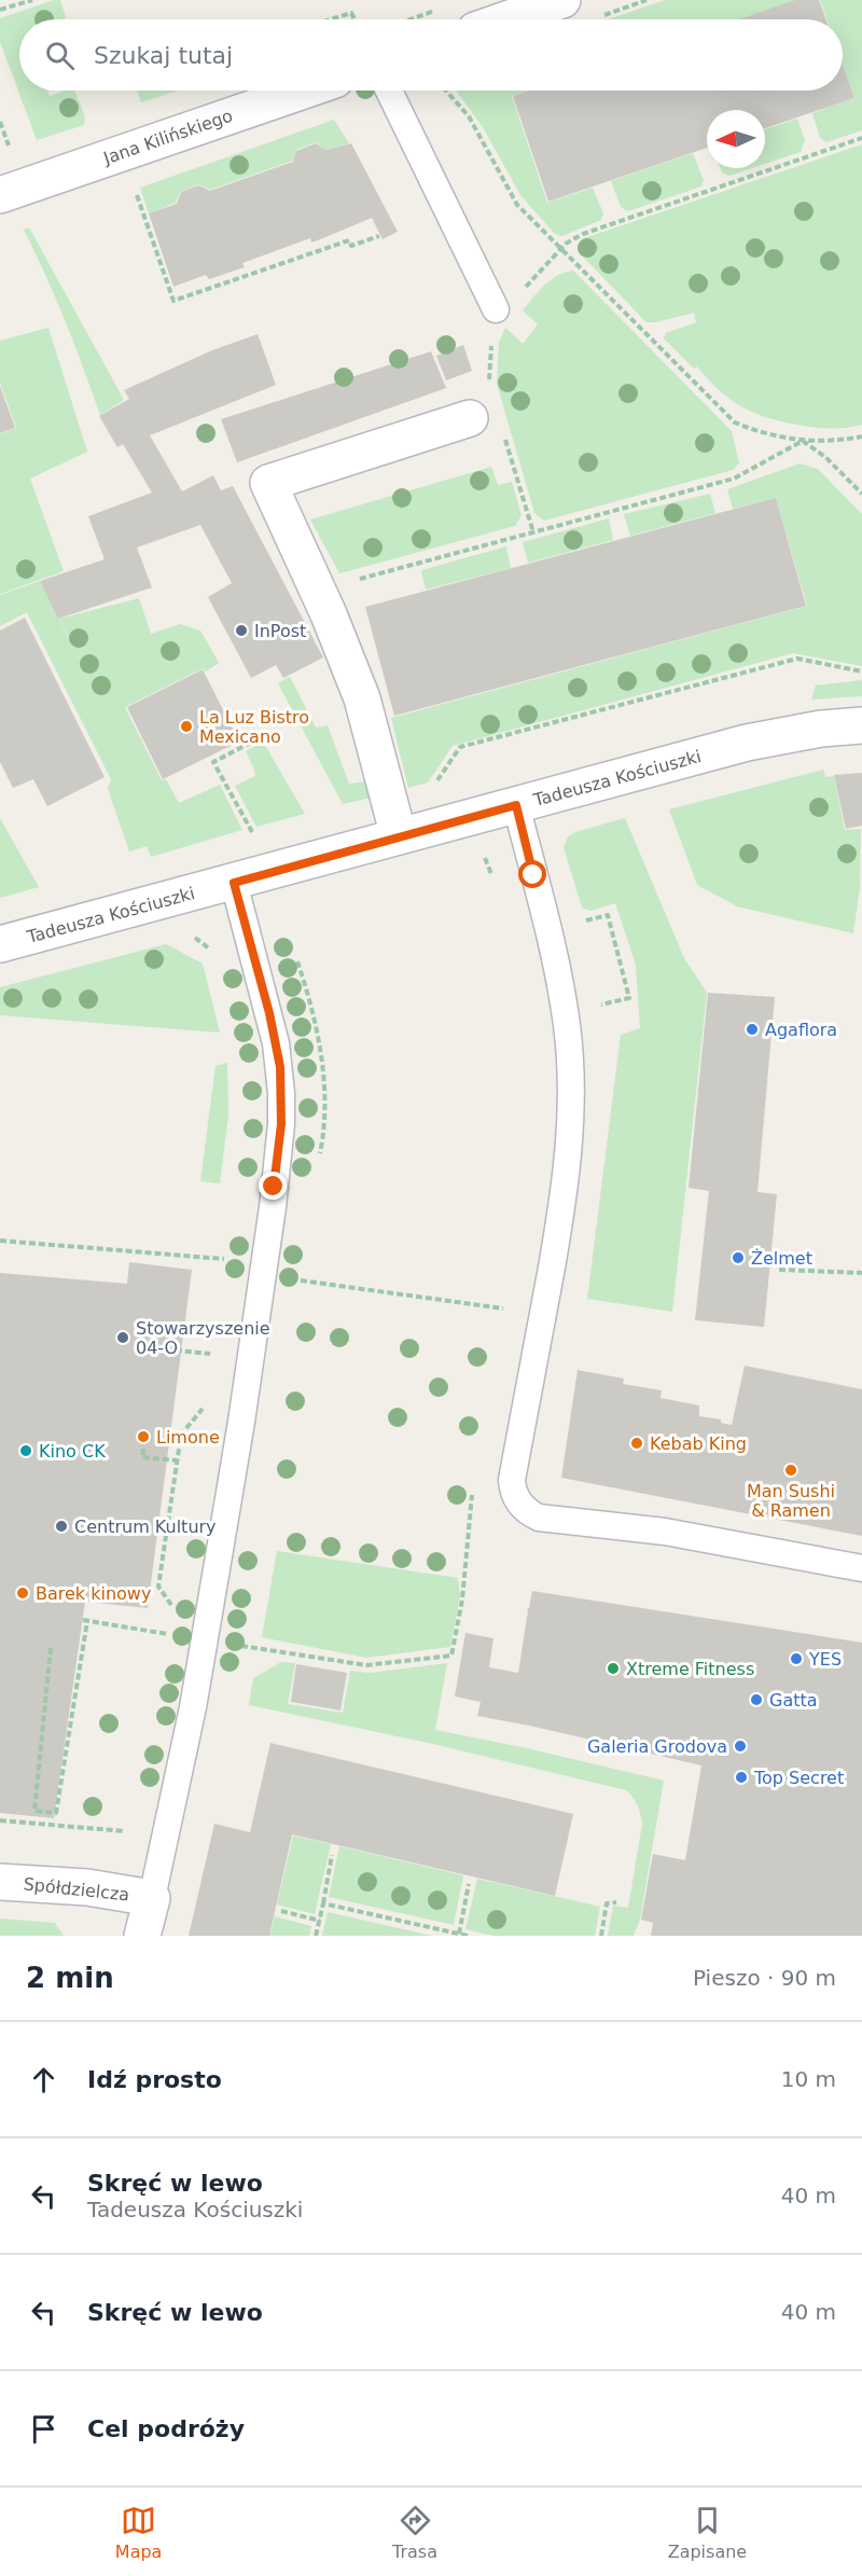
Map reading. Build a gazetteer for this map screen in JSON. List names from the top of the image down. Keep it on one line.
{"streets":{"street":["Jana Kilińskiego","Tadeusza Kościuszki","Spółdzielcza"]},"places":["InPost","La Luz Bistro Mexicano","Agaflora","Żelmet","Stowarzyszenie 04-O","Limone","Kebab King","Kino CK","Man Sushi & Ramen","Centrum Kultury","Barek kinowy","YES","Xtreme Fitness","Gatta","Galeria Grodova","Top Secret"],"north":"left","page":{"search":"Szukaj tutaj","heading":["2 min","Pieszo · 90 m"],"list":[["Idź prosto","10 m"],["Skręć w lewo","Tadeusza Kościuszki","40 m"],["Skręć w lewo","40 m"],"Cel podróży"],"nav":["Mapa","Trasa","Zapisane"]}}
